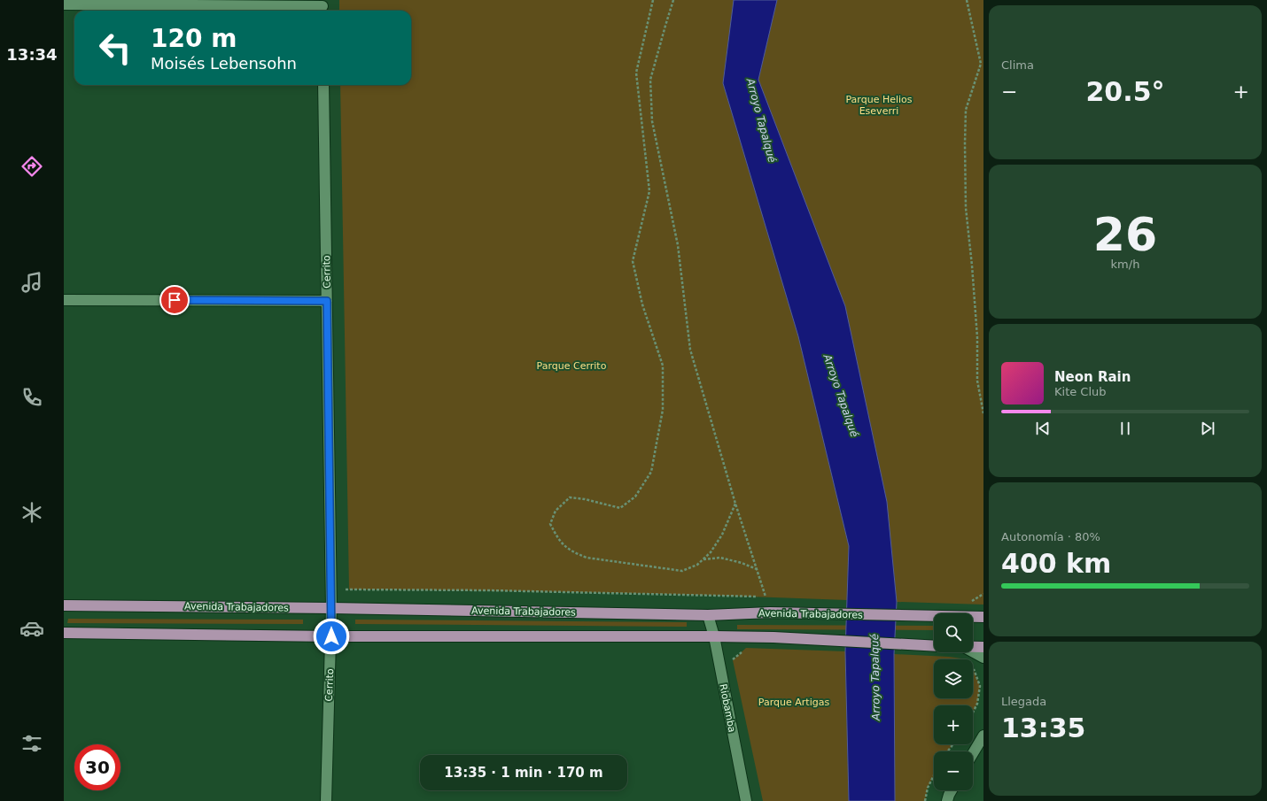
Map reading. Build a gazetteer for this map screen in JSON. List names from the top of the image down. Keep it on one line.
{"streets":{"main road":["Avenida Trabajadores"],"street":["Cerrito","Riobamba"]},"crossings":[["Cerrito","Avenida Trabajadores"],["Avenida Trabajadores","Riobamba"]],"water":["Arroyo Tapalqué"],"parks":["Parque Helios Eseverri","Parque Cerrito","Parque Artigas"],"page":{"tabs":"13:34","tile":["Clima",["26","km/h"],["Autonomía · 80%","400 km"],["Llegada","13:35"]],"turn":["120 m","Moisés Lebensohn"],"heat":["−","20.5°","+"],"song":["Neon Rain","Kite Club"],"map_buttons":["+","−"],"limit":"30","trip":"13:35 · 1 min · 170 m"}}
